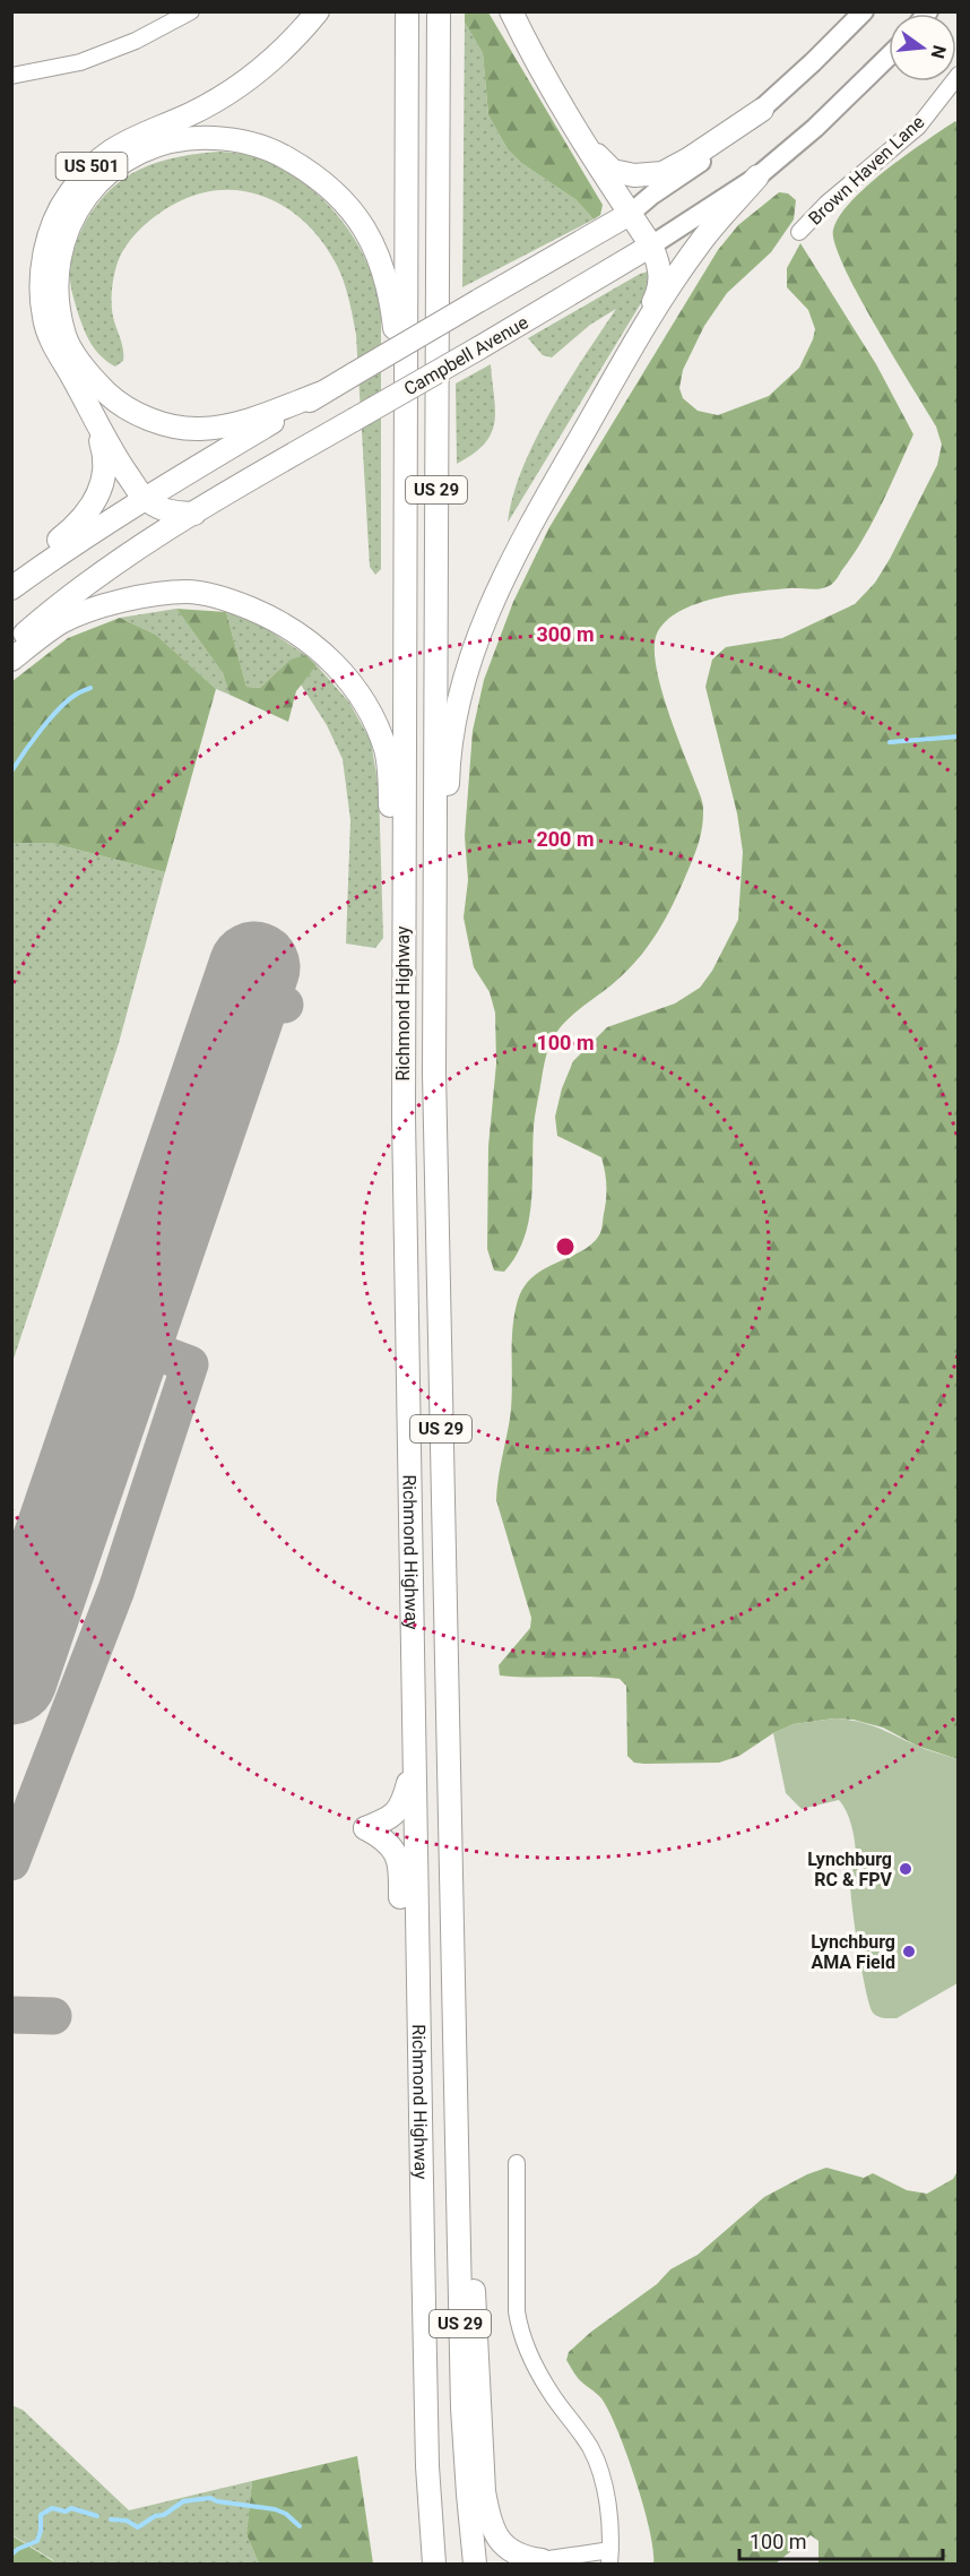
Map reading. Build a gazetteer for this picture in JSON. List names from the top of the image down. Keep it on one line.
{"streets":{"highway":["US 501","Campbell Avenue","US 29","Richmond Highway"],"street":["Brown Haven Lane"]},"crossings":[["US 29","Richmond Highway"]],"places":["Lynchburg RC & FPV","Lynchburg AMA Field"],"scale_bar":"100 m","north":"right","rings":["300 m","200 m","100 m"]}
